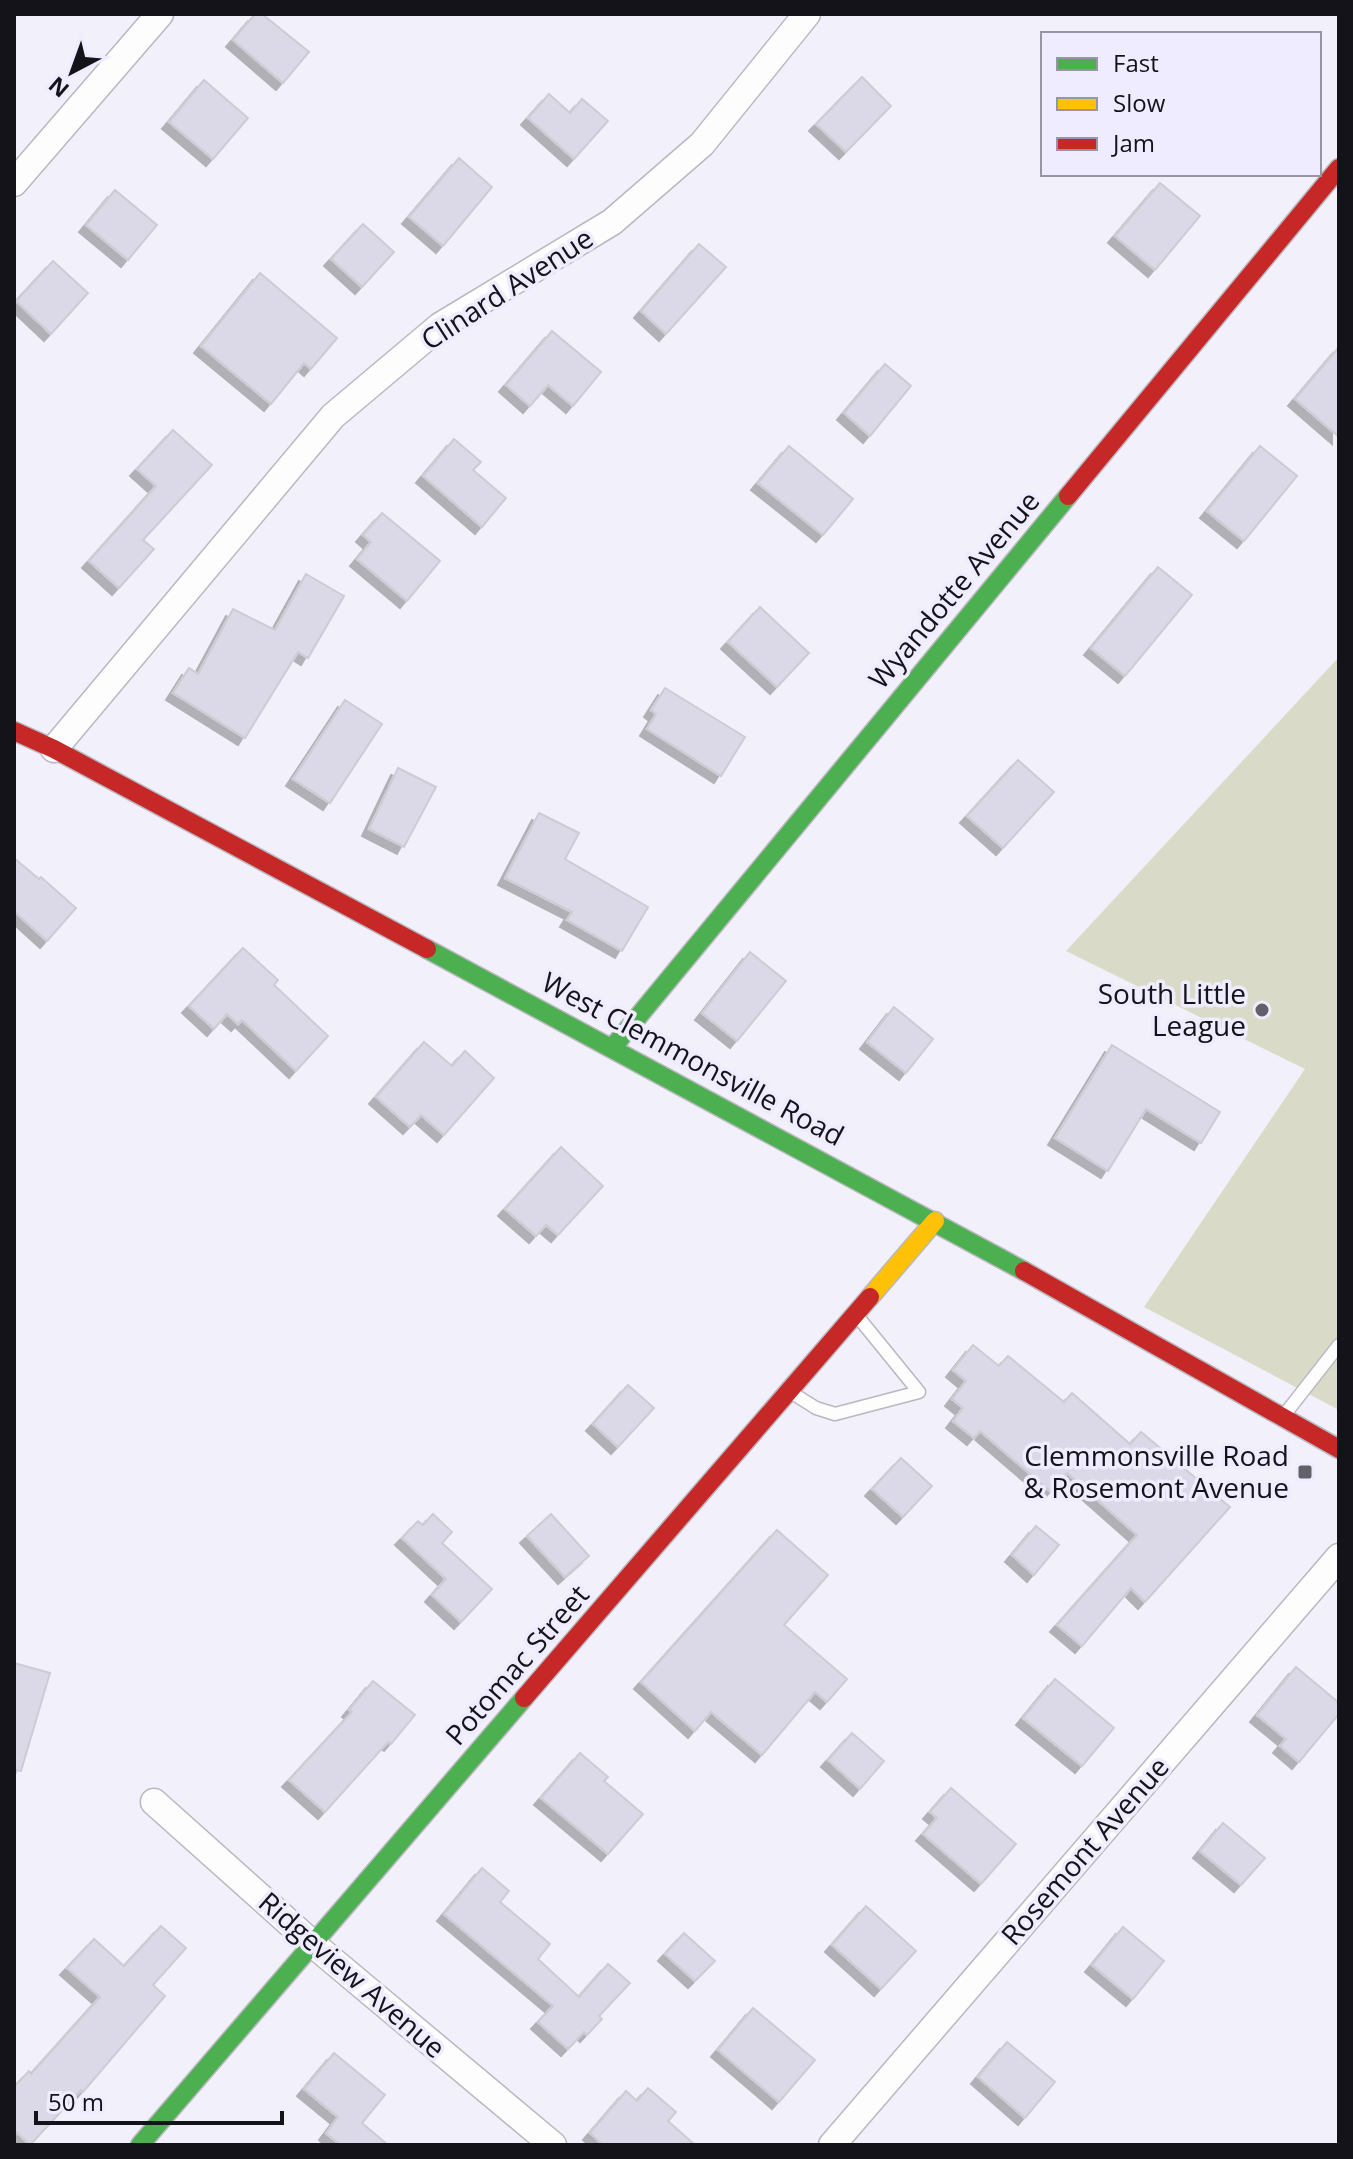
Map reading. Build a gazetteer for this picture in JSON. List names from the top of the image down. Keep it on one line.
{"streets":{"street":["Clinard Avenue","Wyandotte Avenue","West Clemmonsville Road","Potomac Street","Rosemont Avenue","Ridgeview Avenue"]},"crossings":[["Clinard Avenue","West Clemmonsville Road"],["Wyandotte Avenue","West Clemmonsville Road"],["West Clemmonsville Road","Potomac Street"],["Potomac Street","Ridgeview Avenue"]],"places":{"other":["South Little League"],"transit":["Clemmonsville Road & Rosemont Avenue"]},"legend":["Fast","Slow","Jam"],"scale_bar":"50 m","north":"bottom left"}
